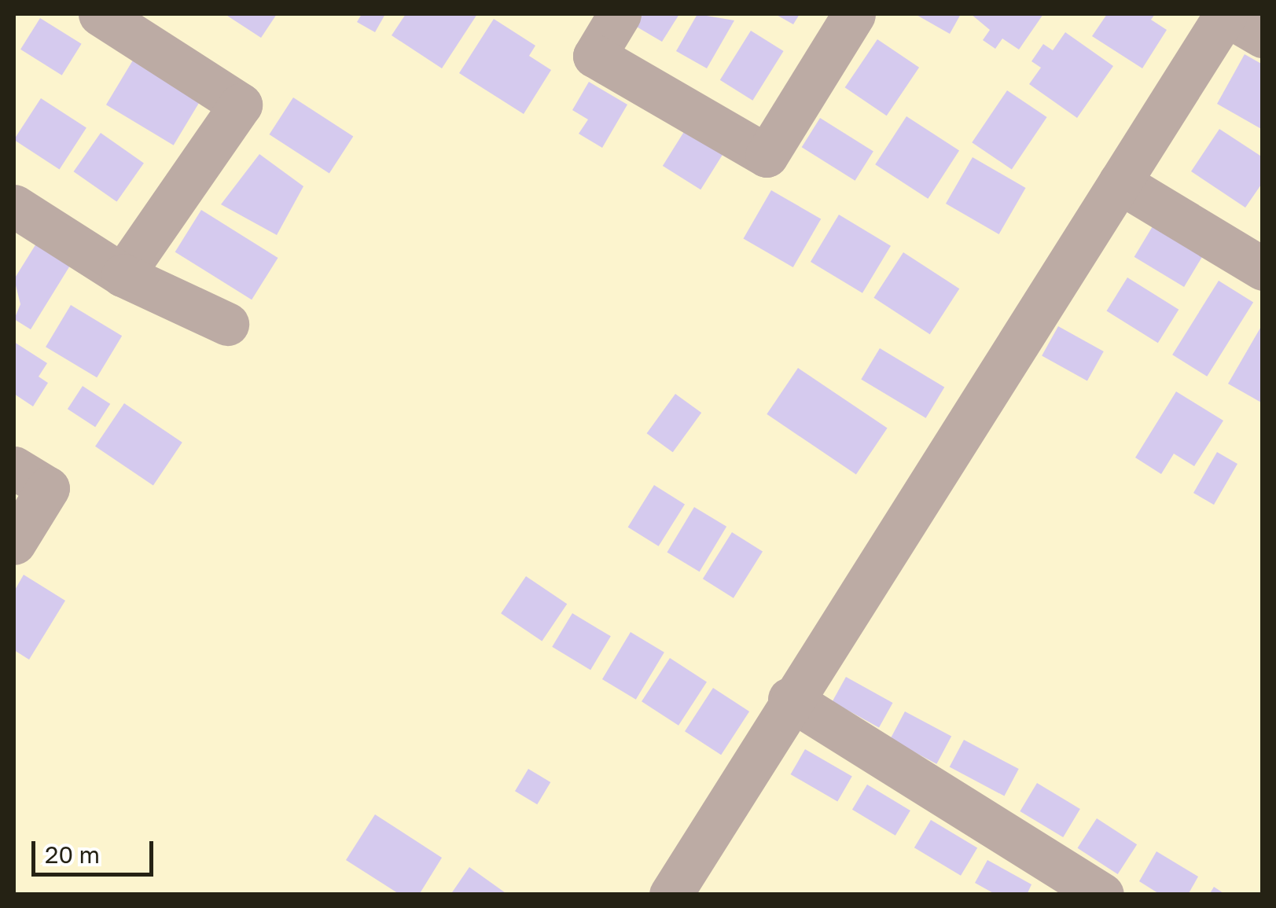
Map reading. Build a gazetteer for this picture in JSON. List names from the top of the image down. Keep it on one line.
{"scale_bar":"20 m"}
